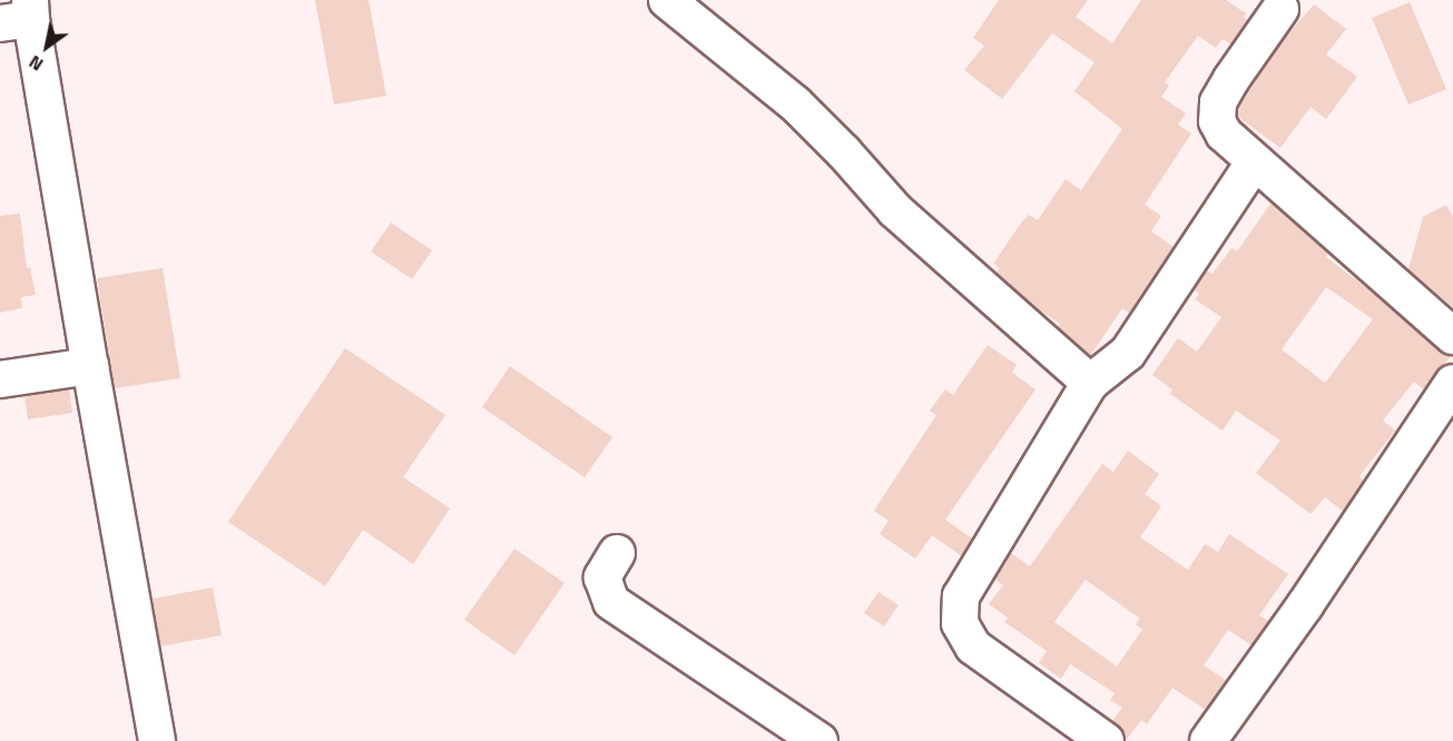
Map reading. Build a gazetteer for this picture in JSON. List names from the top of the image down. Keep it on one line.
{"north":"bottom left"}
